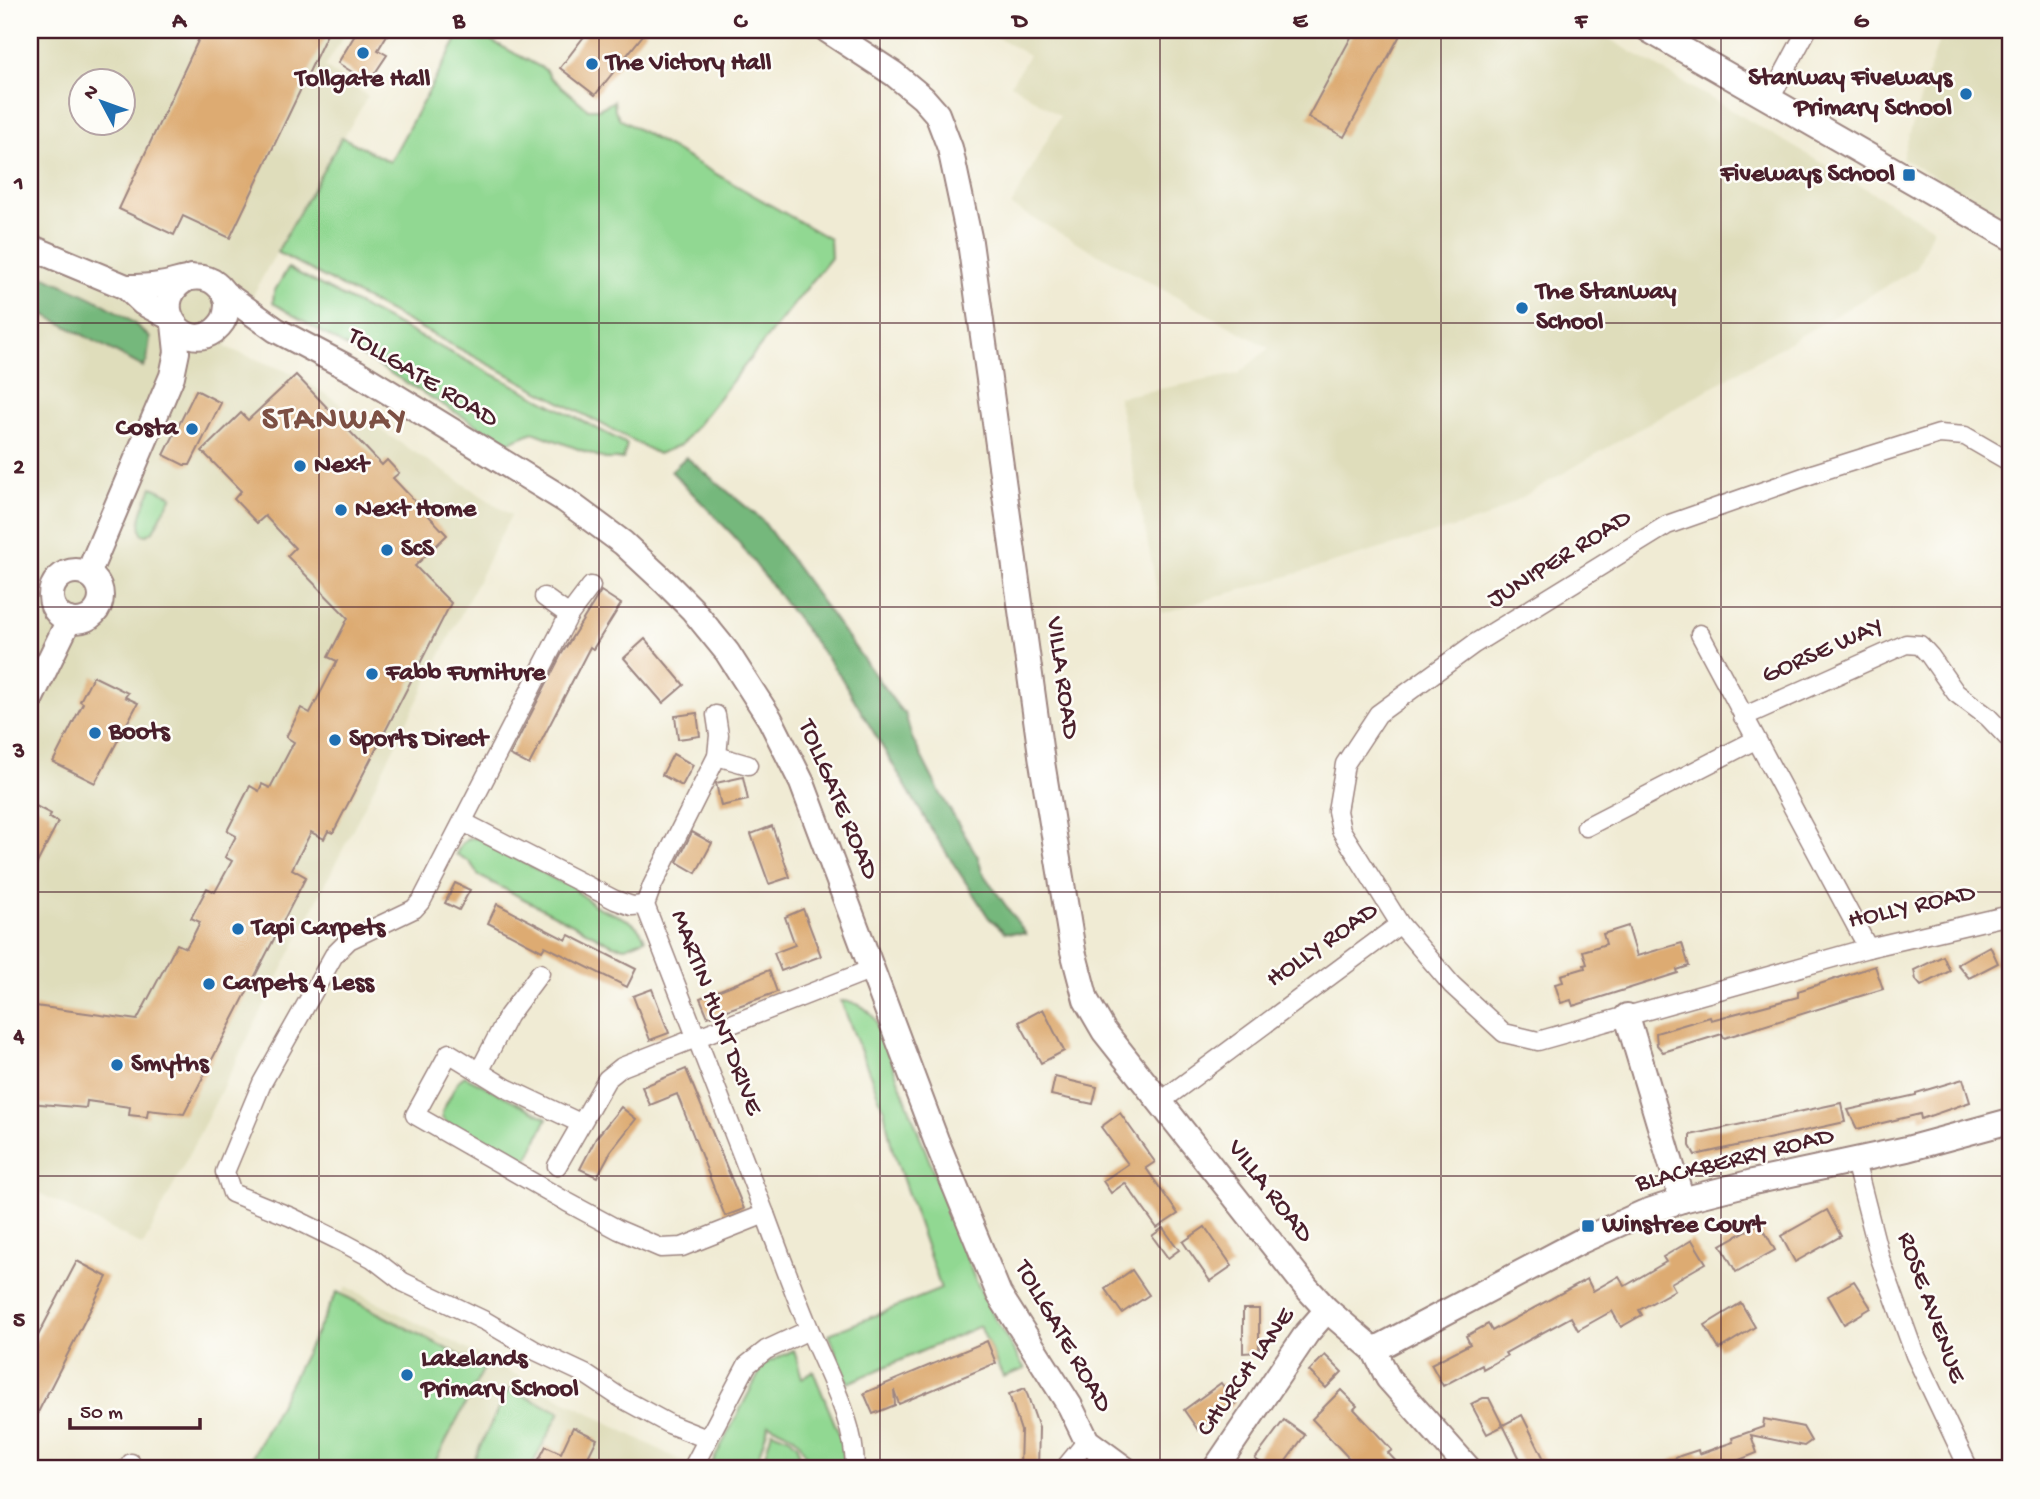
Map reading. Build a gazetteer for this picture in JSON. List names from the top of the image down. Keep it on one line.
{"streets":{"street":["TOLLGATE ROAD","JUNIPER ROAD","GORSE WAY","VILLA ROAD","HOLLY ROAD","MARTIN HUNT DRIVE","BLACKBERRY ROAD","ROSE AVENUE","CHURCH LANE"]},"crossings":[["JUNIPER ROAD","HOLLY ROAD"],["VILLA ROAD","HOLLY ROAD"],["VILLA ROAD","BLACKBERRY ROAD"],["VILLA ROAD","CHURCH LANE"],["BLACKBERRY ROAD","ROSE AVENUE"]],"districts":["STANWAY"],"places":{"other":["Tollgate Hall","The Victory Hall","Stanway Fiveways Primary School","The Stanway School","Costa","Next","Next Home","ScS","Fabb Furniture","Boots","Sports Direct","Tapi Carpets","Carpets 4 Less","Smyths","Lakelands Primary School"],"transit":["Fiveways School","Winstree Court"]},"scale_bar":"50 m","north":"top left","grid":{"columns":["A","B","C","D","E","F","G"],"rows":["1","2","3","4","5"]}}
